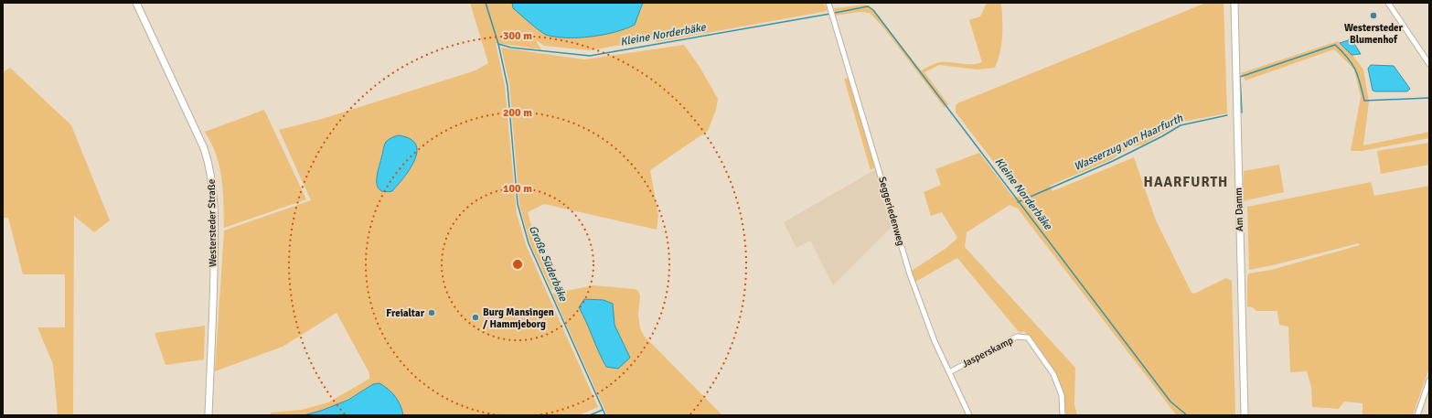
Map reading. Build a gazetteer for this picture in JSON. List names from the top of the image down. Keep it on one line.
{"streets":{"main road":["Am Damm","Westersteder Straße"],"street":["Seggeriedenweg","Jasperskamp"]},"crossings":[["Seggeriedenweg","Jasperskamp"]],"districts":["HAARFURTH"],"water":["Kleine Norderbäke","Wasserzug von Haarfurth","Große Süderbäke"],"places":["Westersteder Blumenhof","Freialtar","Burg Mansingen / Hammjeborg"],"rings":["300 m","200 m","100 m"]}
